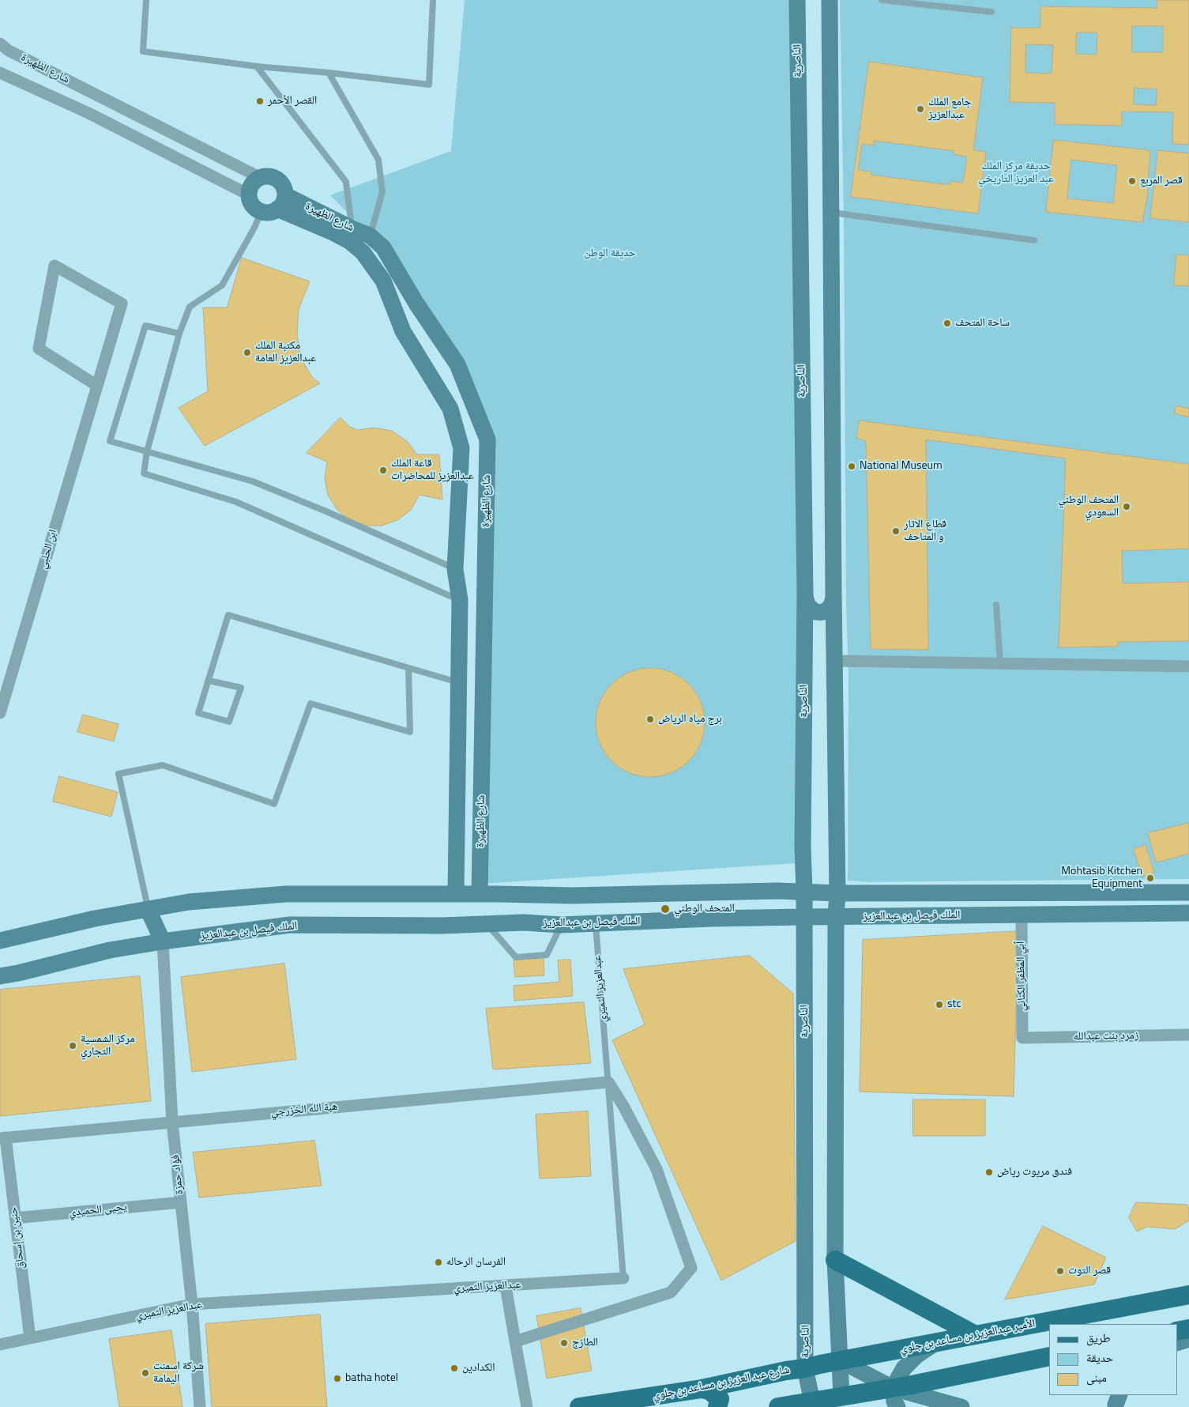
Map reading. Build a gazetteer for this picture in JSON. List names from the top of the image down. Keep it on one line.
{"streets":{"main road":["الأمير عبدالعزيز بن مساعد بن جلوي","شارع عبد العزيز بن مساعد بن جلوي"],"street":["الناصرية","شارع الظهيرة","ابن الحلبي","الملك فيصل بن عبدالعزيز","أبي المظفر الكناني","عبدالعزيز الثميري","زمرد بنت عبدالله","هبة الله الخزرجي","فؤاد حمزة","يحيى الحميدي","حنين بن إسحاق"]},"crossings":[["الناصرية","الملك فيصل بن عبدالعزيز"],["الناصرية","شارع عبد العزيز بن مساعد بن جلوي"],["شارع الظهيرة","الملك فيصل بن عبدالعزيز"],["الملك فيصل بن عبدالعزيز","أبي المظفر الكناني"],["الملك فيصل بن عبدالعزيز","عبدالعزيز الثميري"],["الملك فيصل بن عبدالعزيز","فؤاد حمزة"],["أبي المظفر الكناني","زمرد بنت عبدالله"],["عبدالعزيز الثميري","هبة الله الخزرجي"],["عبدالعزيز الثميري","فؤاد حمزة"],["عبدالعزيز الثميري","حنين بن إسحاق"],["هبة الله الخزرجي","فؤاد حمزة"],["هبة الله الخزرجي","حنين بن إسحاق"],["فؤاد حمزة","يحيى الحميدي"],["يحيى الحميدي","حنين بن إسحاق"],["الأمير عبدالعزيز بن مساعد بن جلوي","شارع عبد العزيز بن مساعد بن جلوي"]],"parks":["حديقة مركز الملك عبد العزيز التاريخي","حديقة الوطن"],"places":["القصر الأحمر","جامع الملك عبدالعزيز","قصر المربع","ساحة المتحف","مكتبة الملك عبدالعزيز العامة","National Museum","قاعة الملك عبدالعزيز للمحاضرات","المتحف الوطني السعودي","قطاع الاثار و المتاحف","برج مياه الرياض","Mohtasib Kitchen Equipment","المتحف الوطني","stc","مركز الشمسية التجاري","فندق مريوت رياض","الفرسان الرحاله","قصر التوت","الطازج","الكدادين","شركة اسمنت اليمامة","batha hotel"],"legend":["طريق","حديقة","مبنى"]}
